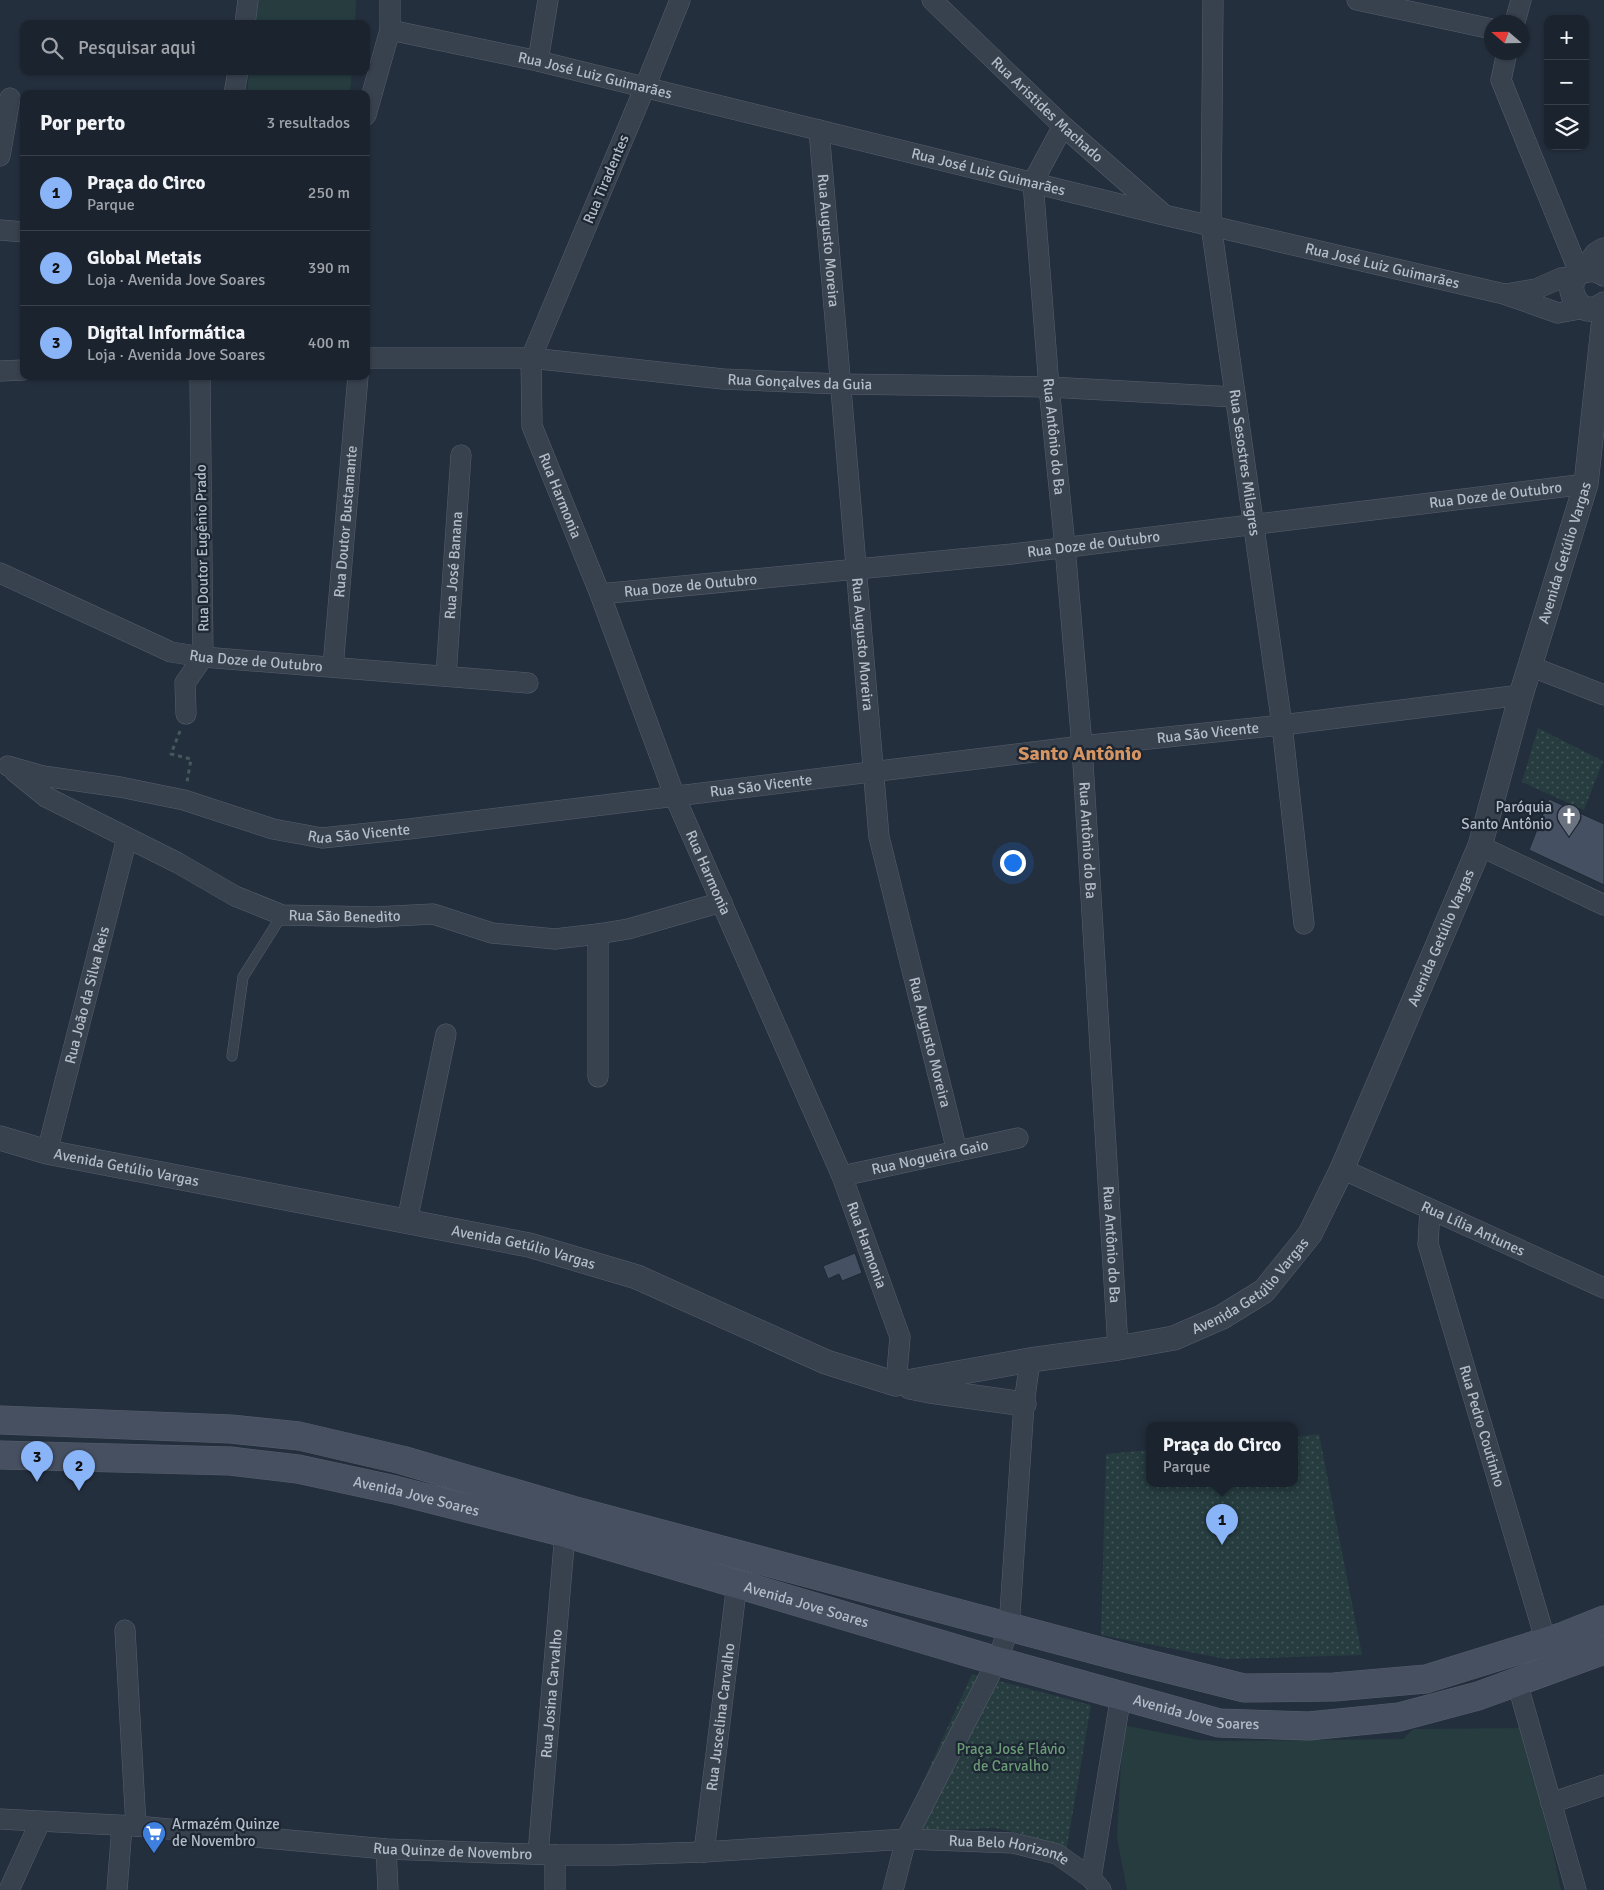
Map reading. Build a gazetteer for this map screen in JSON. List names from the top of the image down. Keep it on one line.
{"streets":{"main road":["Avenida Jove Soares"],"street":["Rua José Luiz Guimarães","Rua Aristides Machado","Rua Tiradentes","Rua Augusto Moreira","Rua Gonçalves da Guia","Rua Antônio do Ba","Rua Sesostres Milagres","Rua Doze de Outubro","Rua Harmonia","Rua Doutor Bustamante","Rua Doutor Eugênio Prado","Avenida Getúlio Vargas","Rua José Banana","Rua São Vicente","Rua São Benedito","Rua João da Silva Reis","Rua Nogueira Gaio","Rua Lília Antunes","Rua Pedro Coutinho","Rua Josina Carvalho","Rua Juscelina Carvalho","Rua Quinze de Novembro","Rua Belo Horizonte"]},"crossings":[["Rua José Luiz Guimarães","Rua Aristides Machado"],["Rua José Luiz Guimarães","Rua Tiradentes"],["Rua José Luiz Guimarães","Rua Augusto Moreira"],["Rua José Luiz Guimarães","Rua Antônio do Ba"],["Rua José Luiz Guimarães","Rua Sesostres Milagres"],["Rua José Luiz Guimarães","Avenida Getúlio Vargas"],["Rua Tiradentes","Rua Gonçalves da Guia"],["Rua Tiradentes","Rua Harmonia"],["Rua Augusto Moreira","Rua Gonçalves da Guia"],["Rua Augusto Moreira","Rua Doze de Outubro"],["Rua Augusto Moreira","Rua São Vicente"],["Rua Augusto Moreira","Rua Nogueira Gaio"],["Rua Gonçalves da Guia","Rua Antônio do Ba"],["Rua Gonçalves da Guia","Rua Sesostres Milagres"],["Rua Gonçalves da Guia","Rua Harmonia"],["Rua Antônio do Ba","Rua Doze de Outubro"],["Rua Antônio do Ba","Avenida Getúlio Vargas"],["Rua Antônio do Ba","Rua São Vicente"],["Rua Sesostres Milagres","Rua Doze de Outubro"],["Rua Sesostres Milagres","Rua São Vicente"],["Rua Doze de Outubro","Rua Harmonia"],["Rua Doze de Outubro","Rua Doutor Bustamante"],["Rua Doze de Outubro","Rua Doutor Eugênio Prado"],["Rua Doze de Outubro","Avenida Getúlio Vargas"],["Rua Doze de Outubro","Rua José Banana"],["Rua Harmonia","Avenida Getúlio Vargas"],["Rua Harmonia","Rua São Vicente"],["Rua Harmonia","Rua São Benedito"],["Rua Harmonia","Rua Nogueira Gaio"],["Avenida Getúlio Vargas","Rua São Vicente"],["Avenida Getúlio Vargas","Rua João da Silva Reis"],["Avenida Getúlio Vargas","Rua Lília Antunes"],["Rua São Vicente","Rua São Benedito"],["Rua São Benedito","Rua João da Silva Reis"],["Rua Lília Antunes","Rua Pedro Coutinho"],["Rua Pedro Coutinho","Avenida Jove Soares"],["Avenida Jove Soares","Rua Josina Carvalho"],["Avenida Jove Soares","Rua Juscelina Carvalho"],["Rua Josina Carvalho","Rua Quinze de Novembro"],["Rua Juscelina Carvalho","Rua Quinze de Novembro"],["Rua Quinze de Novembro","Rua Belo Horizonte"]],"districts":["Santo Antônio"],"parks":["Praça José Flávio de Carvalho"],"places":{"church":["Paróquia Santo Antônio"],"supermarket":["Armazém Quinze de Novembro"]},"north":"left","page":{"map_buttons":["+","−"],"search":"Pesquisar aqui","heading":["Por perto","3 resultados"],"list":[{"mark":"1","name":"Praça do Circo","note":"Parque","value":"250 m"},{"mark":"2","name":"Global Metais","note":"Loja · Avenida Jove Soares","value":"390 m"},{"mark":"3","name":"Digital Informática","note":"Loja · Avenida Jove Soares","value":"400 m"}],"popup":["Praça do Circo","Parque"],"pins":["3","2","1"]}}
